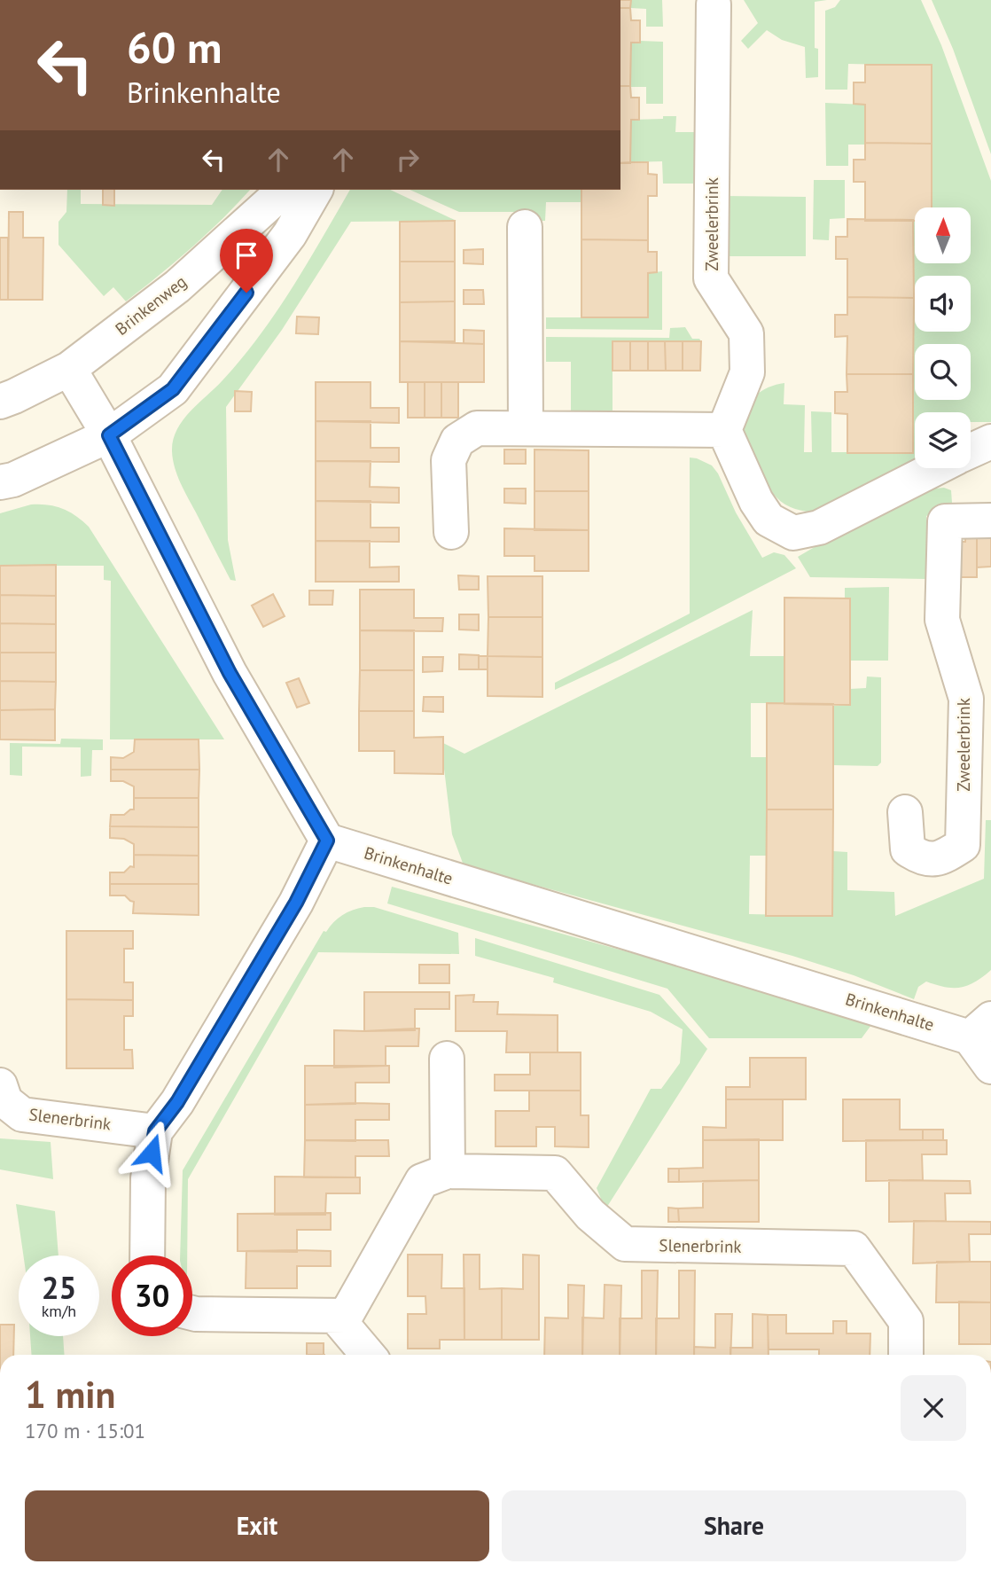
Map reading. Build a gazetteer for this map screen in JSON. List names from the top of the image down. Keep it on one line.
{"streets":{"street":["Zweelerbrink","Brinkenweg","Brinkenhalte","Slenerbrink"]},"north":"top","page":{"turn":["60 m","Brinkenhalte"],"speed":"25 km/h","limit":"30","heading":["1 min","170 m · 15:01"],"buttons":["Exit","Share"]}}
